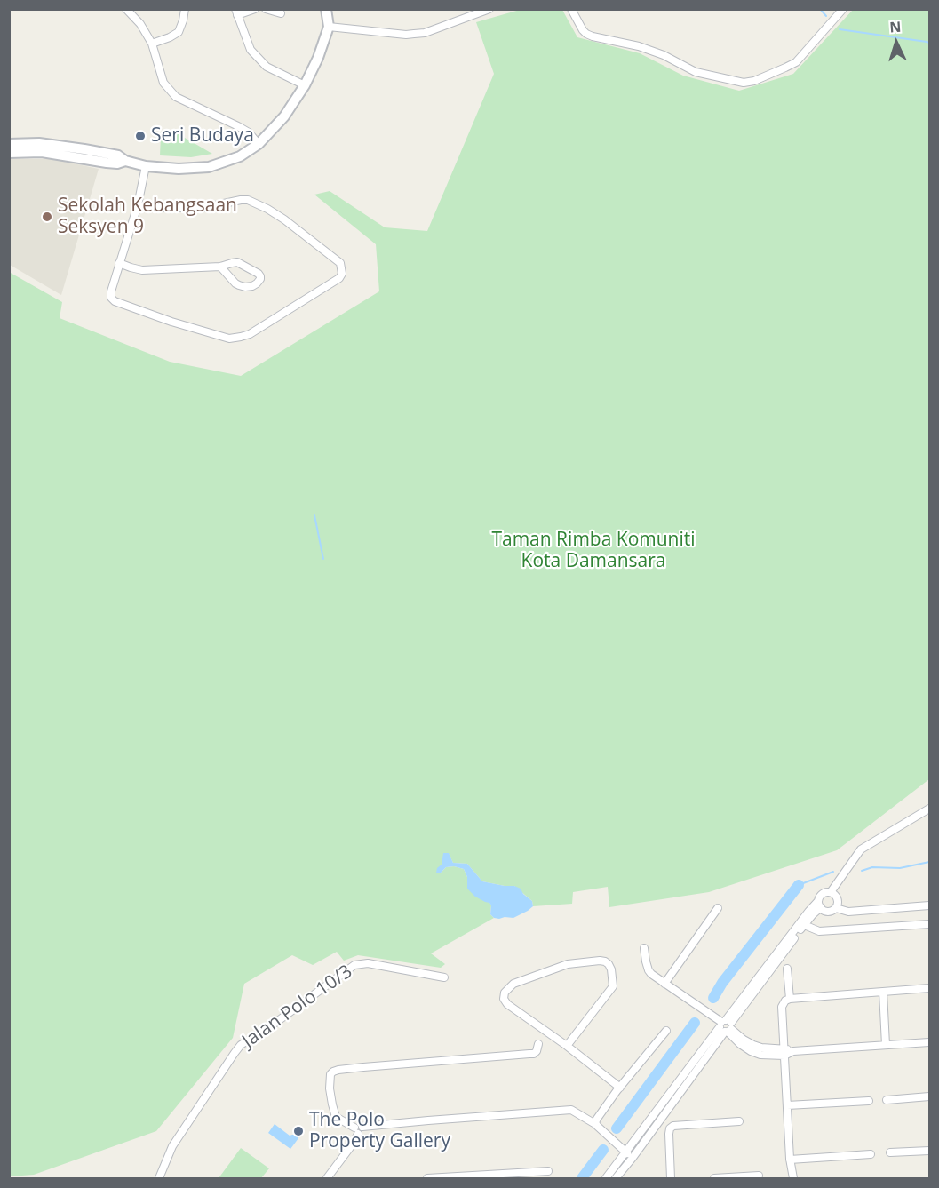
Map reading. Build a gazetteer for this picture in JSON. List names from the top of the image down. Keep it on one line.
{"streets":{"street":["Jalan Polo 10/3"]},"parks":["Taman Rimba Komuniti Kota Damansara"],"places":["Seri Budaya","Sekolah Kebangsaan Seksyen 9","The Polo Property Gallery"],"north":"top"}
